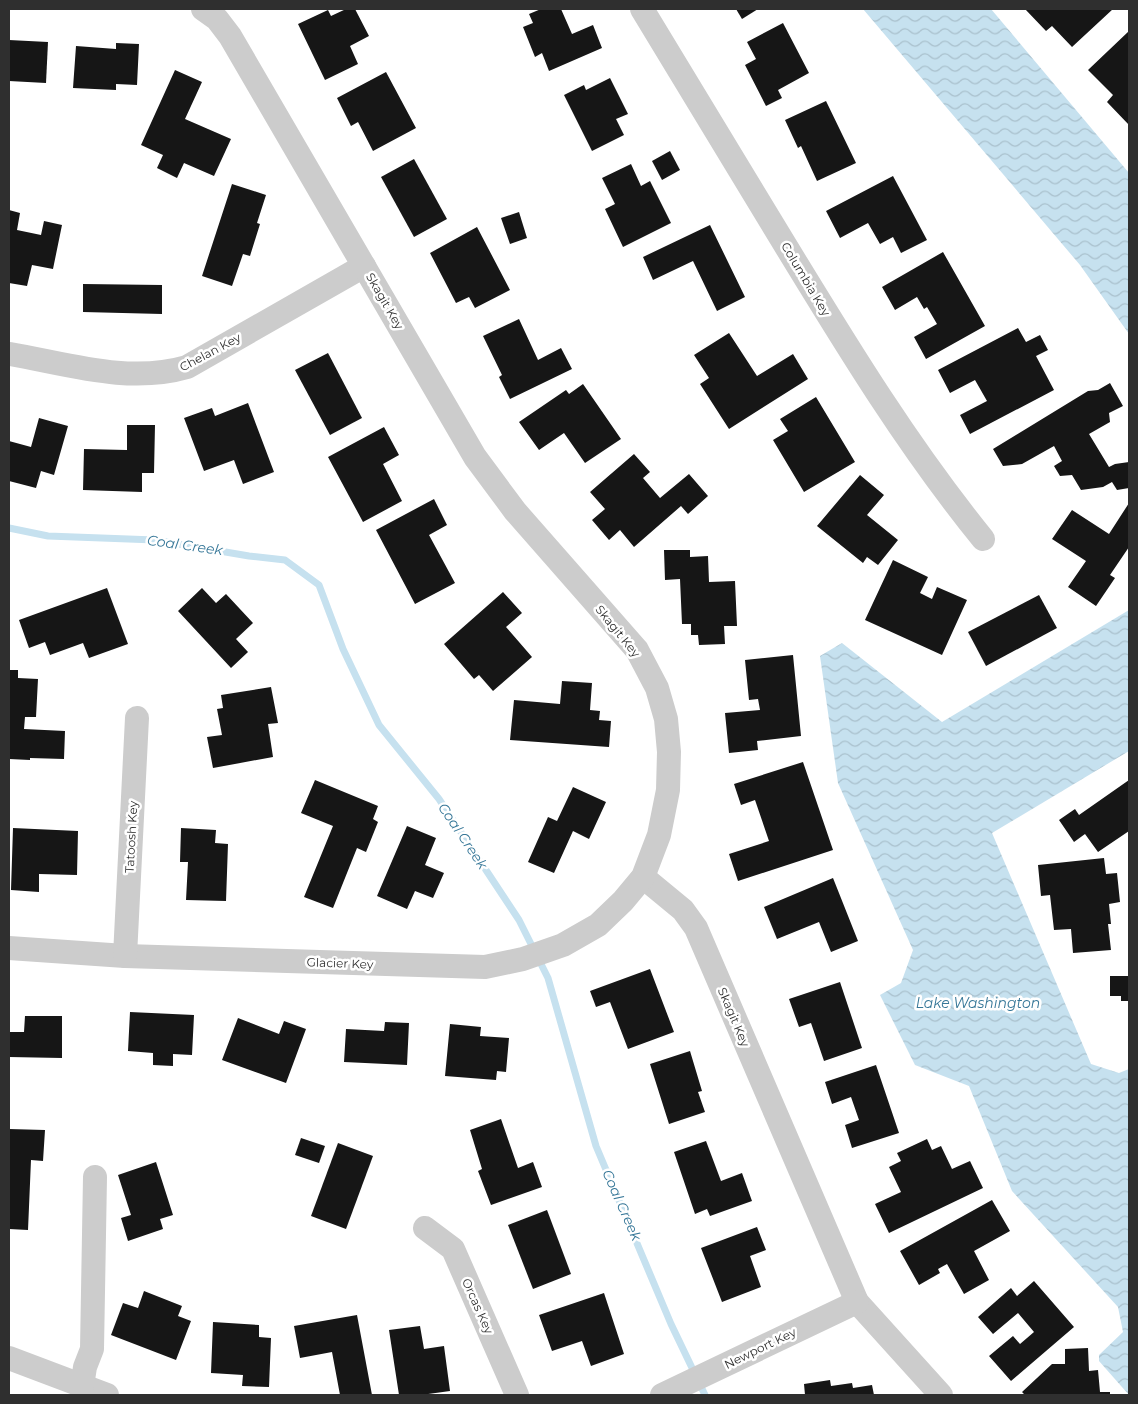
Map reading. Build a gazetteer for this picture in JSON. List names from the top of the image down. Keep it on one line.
{"streets":{"street":["Columbia Key","Skagit Key","Chelan Key","Tatoosh Key","Glacier Key","Orcas Key","Newport Key"]},"crossings":[["Skagit Key","Chelan Key"],["Skagit Key","Glacier Key"],["Skagit Key","Newport Key"],["Tatoosh Key","Glacier Key"]],"water":["Coal Creek","Lake Washington"]}
